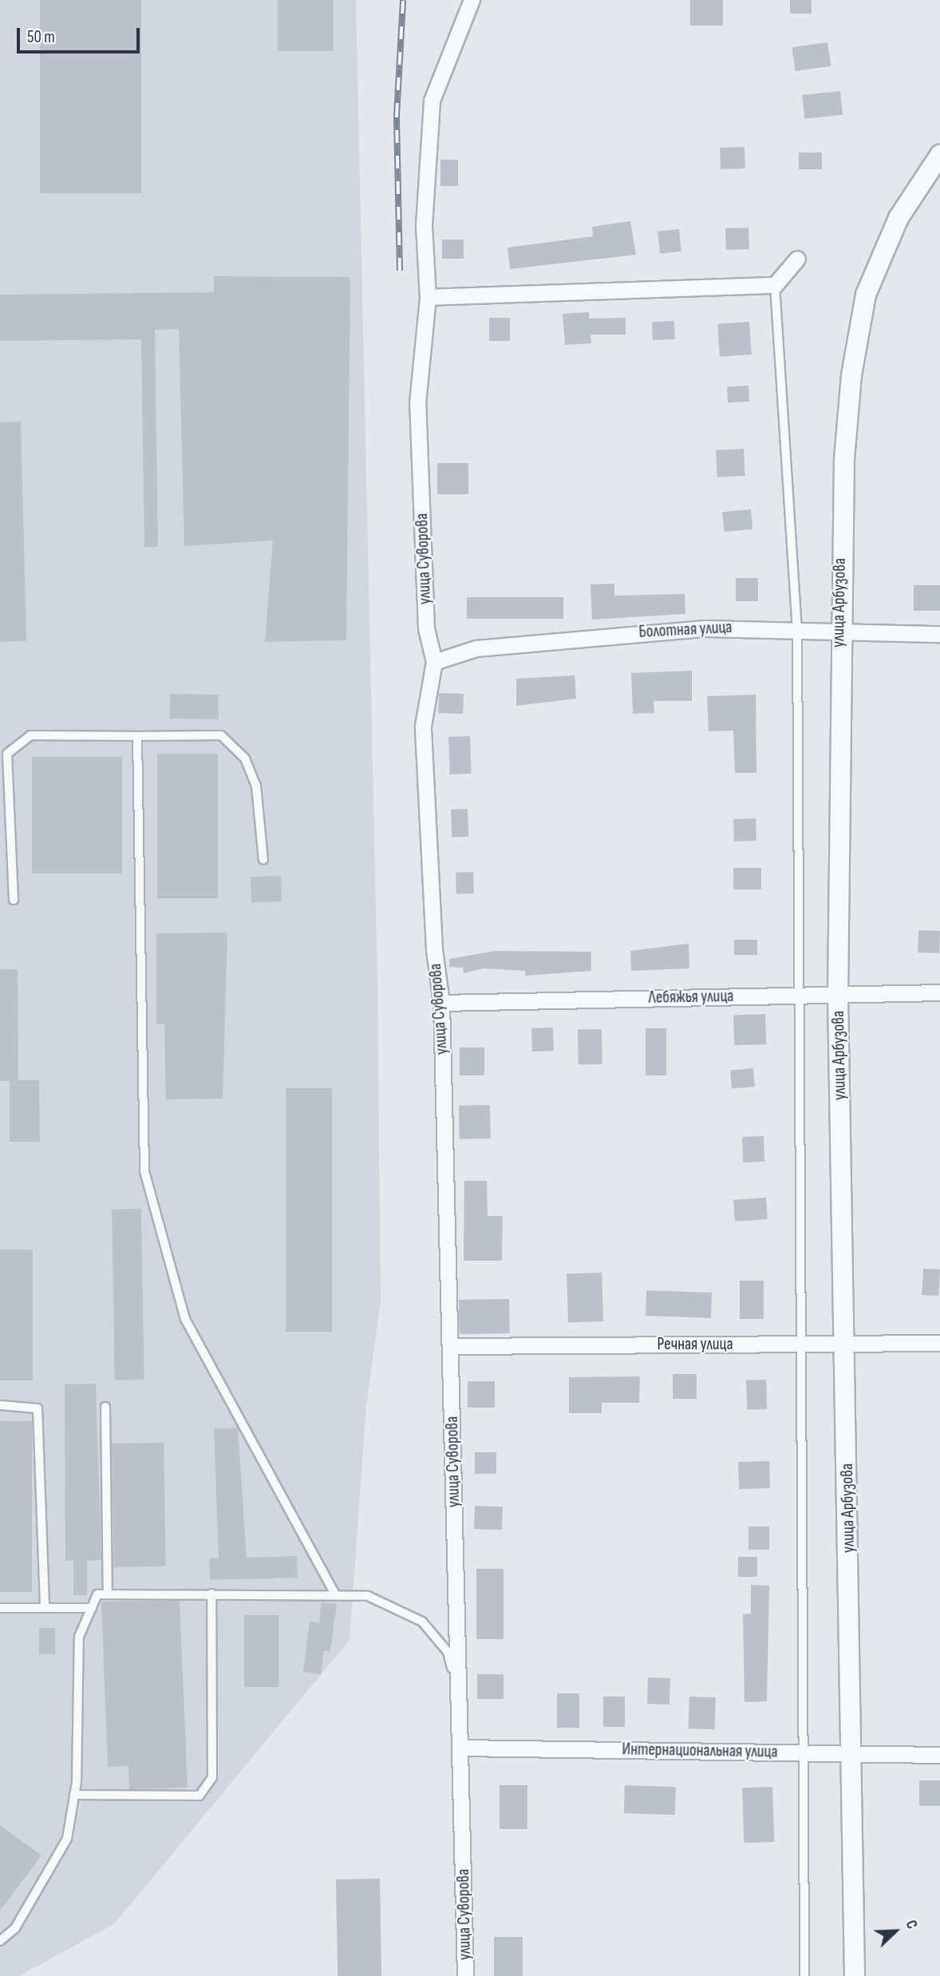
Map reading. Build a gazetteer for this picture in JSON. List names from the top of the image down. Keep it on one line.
{"streets":{"street":["улица Суворова","улица Арбузова","Болотная улица","Лебяжья улица","Речная улица","Интернациональная улица"]},"crossings":[["улица Суворова","Болотная улица"],["улица Суворова","Лебяжья улица"],["улица Суворова","Речная улица"],["улица Суворова","Интернациональная улица"],["улица Арбузова","Болотная улица"],["улица Арбузова","Лебяжья улица"],["улица Арбузова","Речная улица"],["улица Арбузова","Интернациональная улица"]],"scale_bar":"50 m","north":"top right"}
